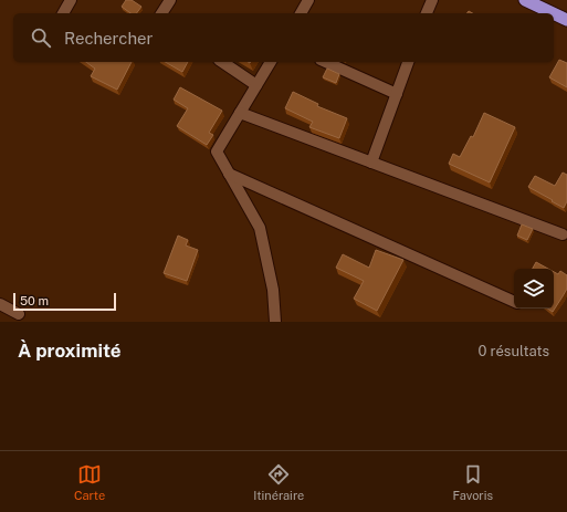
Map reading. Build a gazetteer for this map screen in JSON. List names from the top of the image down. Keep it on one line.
{"scale_bar":"50 m","page":{"search":"Rechercher","scale":"50 m","heading":["À proximité","0 résultats"],"nav":["Carte","Itinéraire","Favoris"]}}
